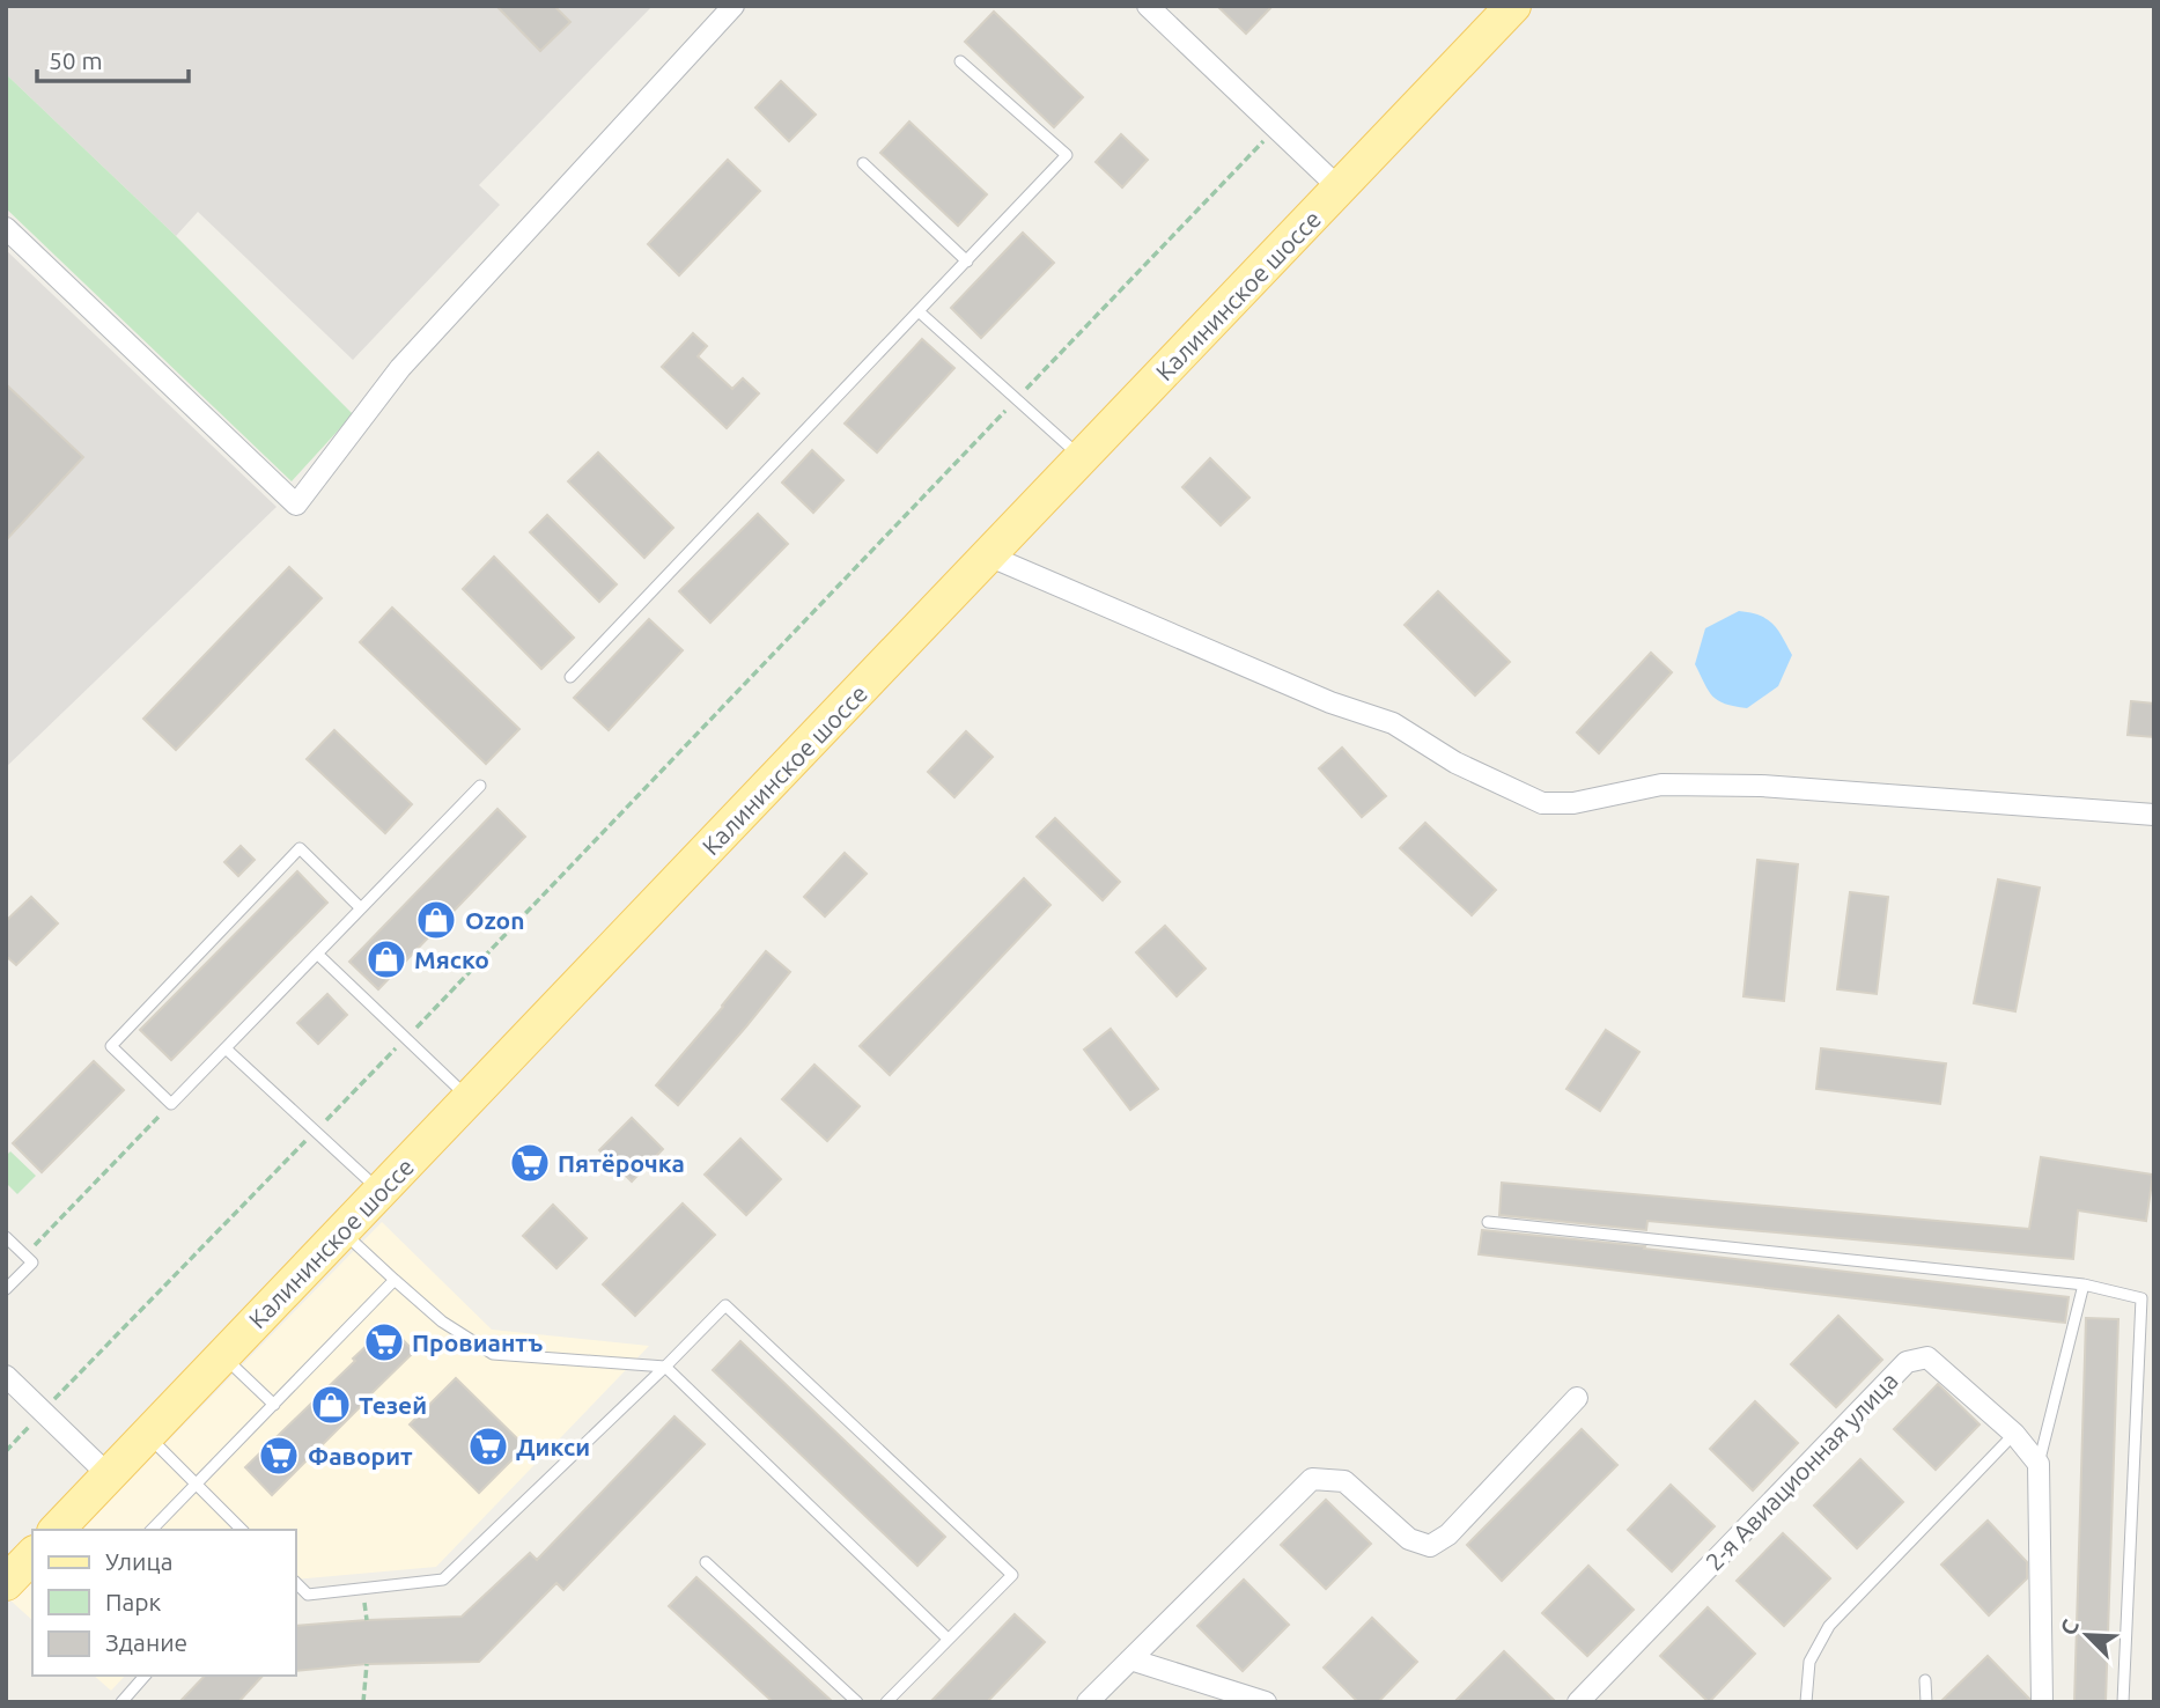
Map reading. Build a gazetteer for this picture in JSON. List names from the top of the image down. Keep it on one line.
{"streets":{"main road":["Калининское шоссе"],"street":["2-я Авиационная улица"]},"places":{"shop":["Ozon","Мяско","Тезей"],"supermarket":["Пятёрочка","Провиантъ","Дикси","Фаворит"]},"legend":["Улица","Парк","Здание"],"scale_bar":"50 m","north":"top left"}
